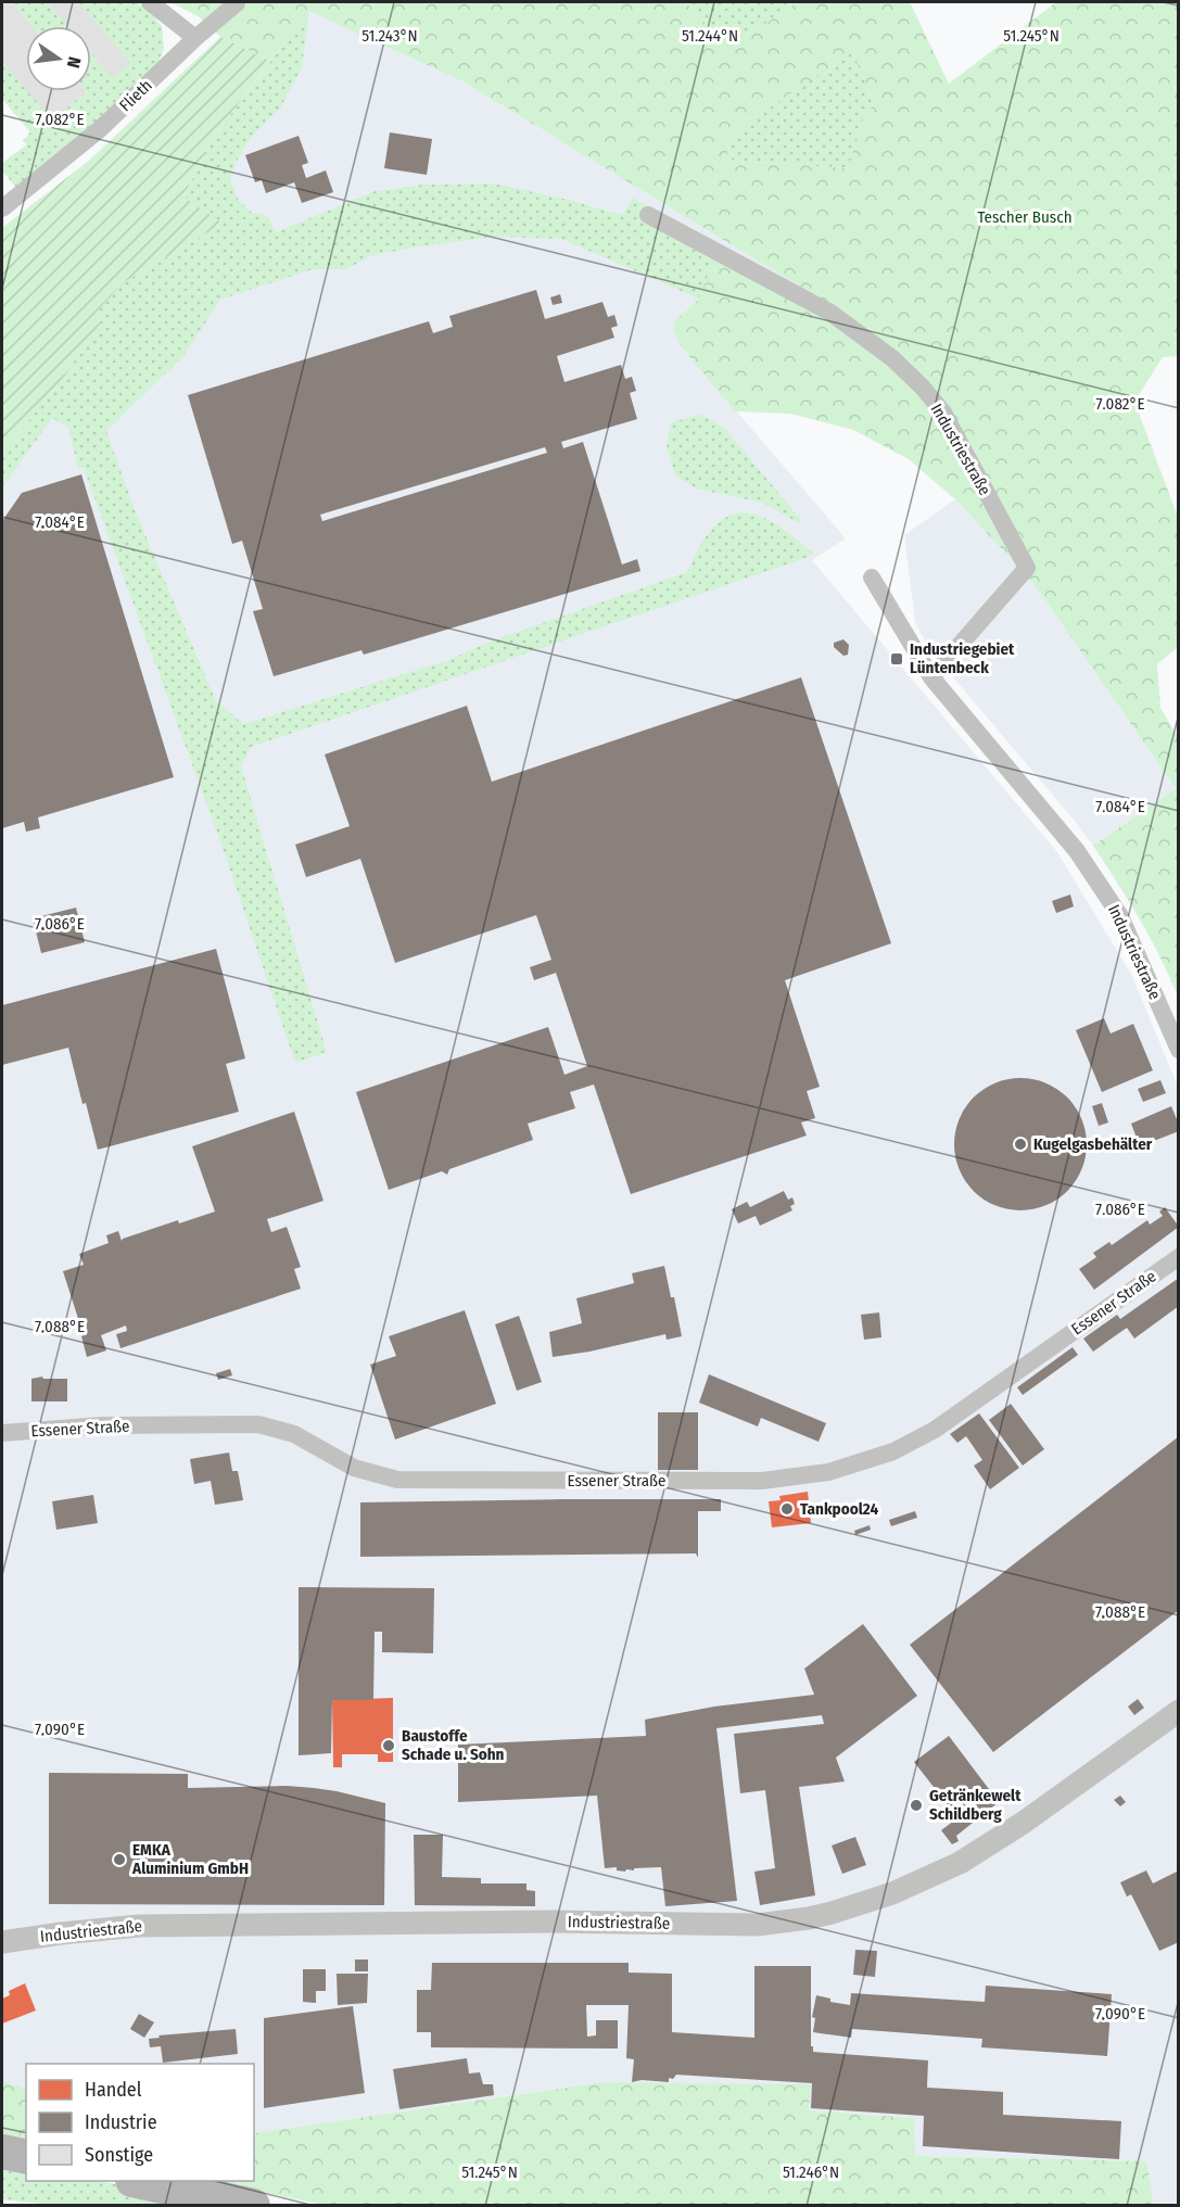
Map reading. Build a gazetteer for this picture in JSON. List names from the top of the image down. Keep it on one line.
{"streets":{"street":["Flieth","Industriestraße","Essener Straße"]},"parks":["Tescher Busch"],"places":{"transit":["Industriegebiet Lüntenbeck"],"other":["Kugelgasbehälter","Tankpool24","Baustoffe Schade u. Sohn","Getränkewelt Schildberg","EMKA Aluminium GmbH"]},"legend":["Handel","Industrie","Sonstige"],"north":"right","coordinates":["51.243°N","51.244°N","51.245°N","7.082°E","7.084°E","7.086°E","7.088°E","7.090°E","51.246°N"]}
